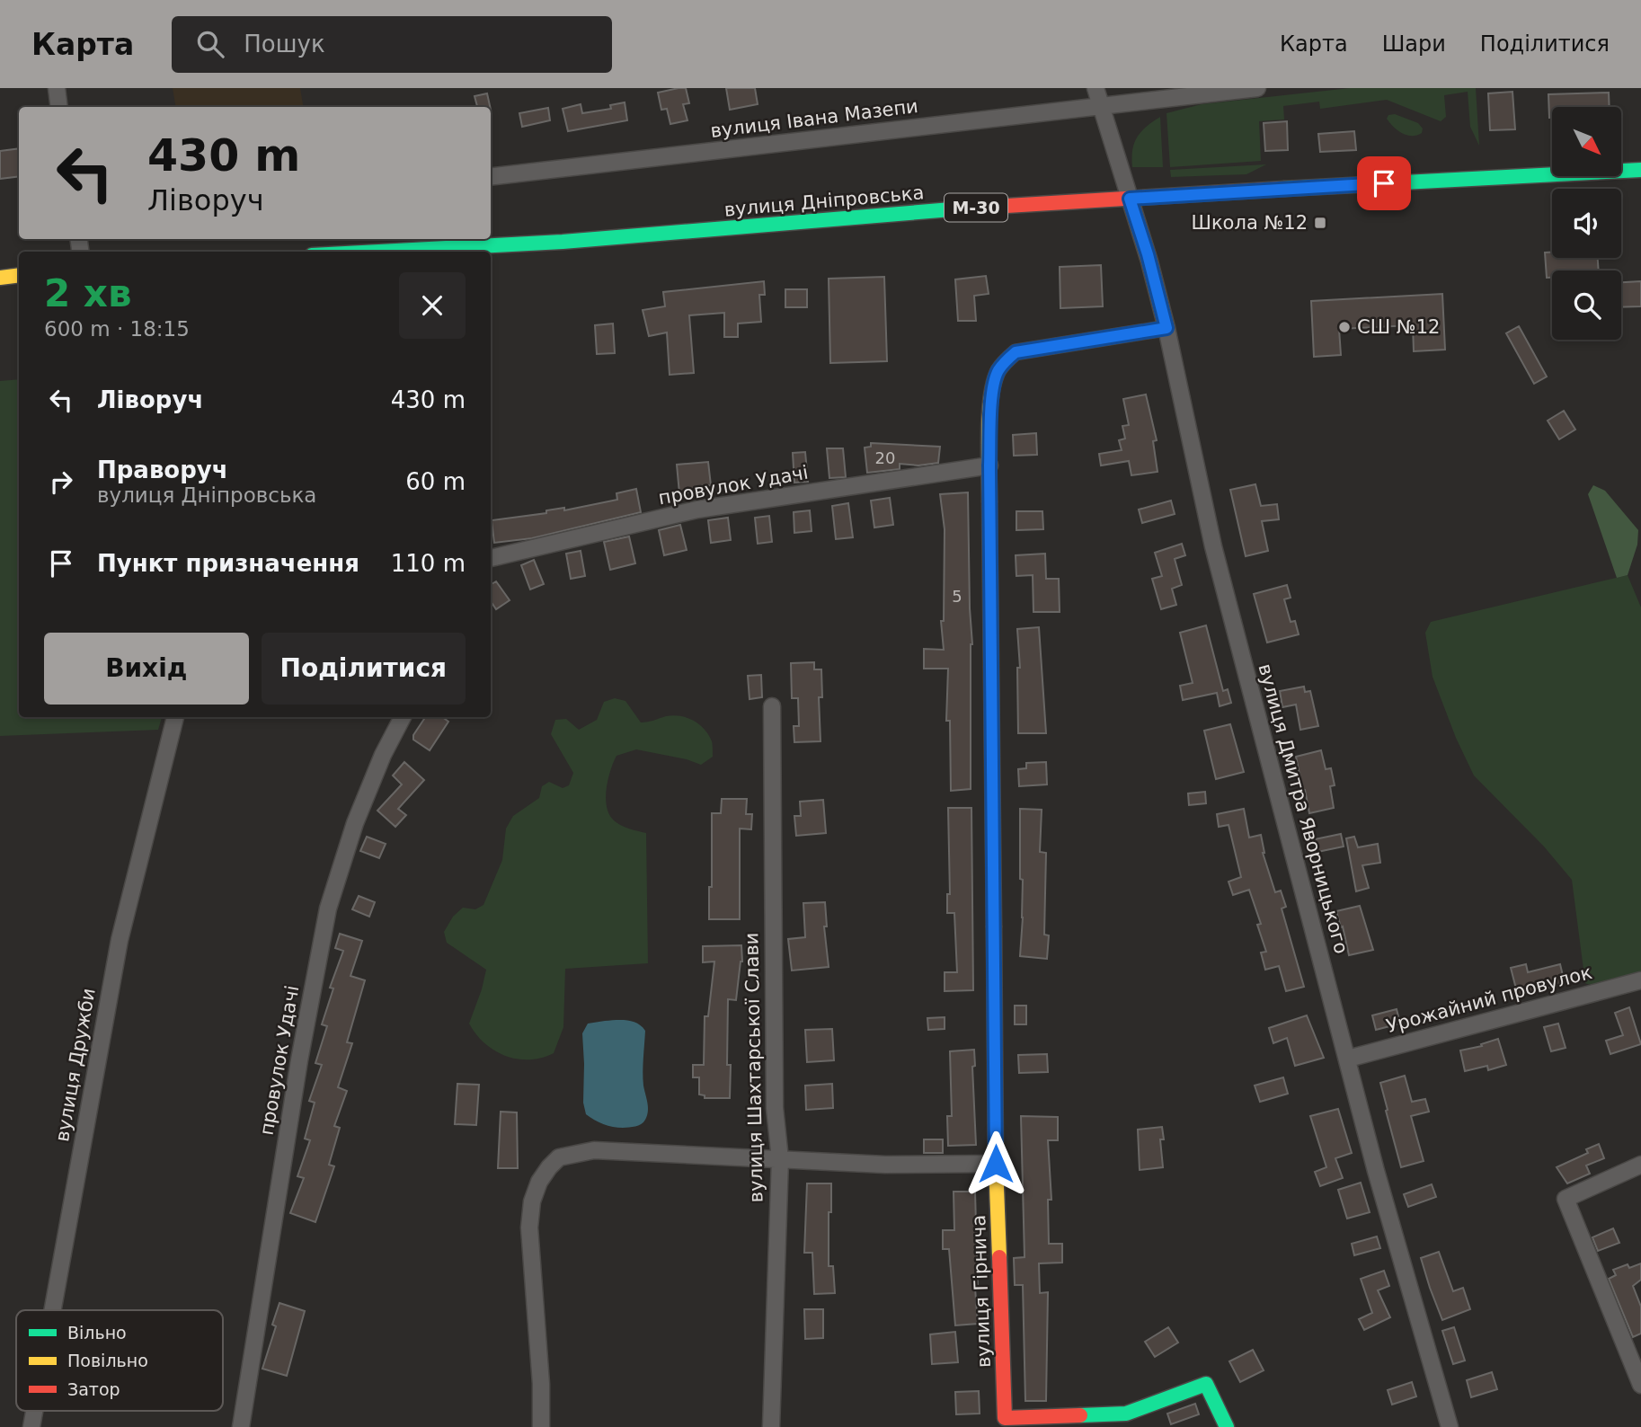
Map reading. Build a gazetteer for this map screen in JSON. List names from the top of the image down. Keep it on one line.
{"streets":{"main road":["вулиця Дніпровська","М-30","вулиця Гірнича"],"street":["вулиця Івана Мазепи","провулок Удачі","вулиця Дмитра Яворницького","Урожайний провулок","вулиця Дружби","вулиця Шахтарської Слави"]},"crossings":[["вулиця Івана Мазепи","вулиця Дмитра Яворницького"],["вулиця Дніпровська","вулиця Дмитра Яворницького"],["провулок Удачі","вулиця Гірнича"],["вулиця Дмитра Яворницького","Урожайний провулок"],["вулиця Дмитра Яворницького","вулиця Гірнича"]],"places":{"transit":["Школа №12"],"other":["СШ №12"]},"house_numbers":["20","5"],"legend":["Вільно","Повільно","Затор"],"north":"bottom right","page":{"header":"Карта","search":"Пошук","nav":["Карта","Шари","Поділитися"],"turn":["430 m","Ліворуч"],"heading":["2 хв","600 m · 18:15"],"list":[{"name":"Ліворуч","value":"430 m"},{"name":"Праворуч","note":"вулиця Дніпровська","value":"60 m"},{"name":"Пункт призначення","value":"110 m"}],"buttons":["Вихід","Поділитися"]}}
